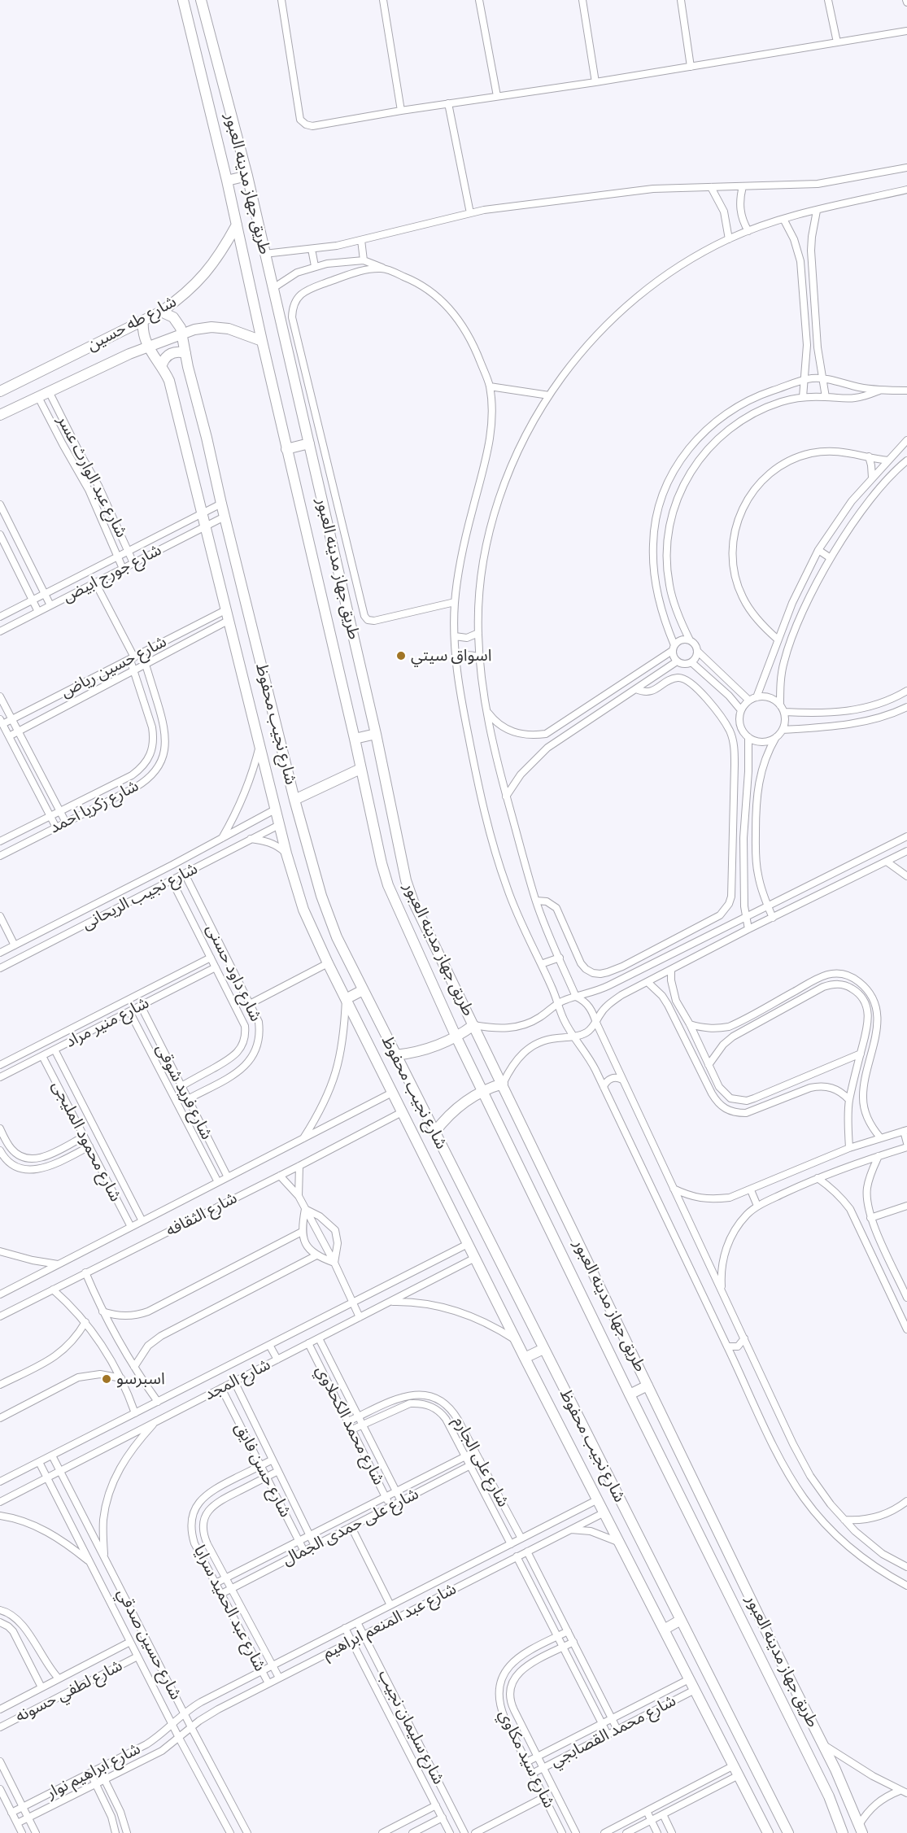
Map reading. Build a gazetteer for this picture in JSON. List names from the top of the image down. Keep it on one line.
{"streets":{"main road":["طريق جهاز مدينه العبور","شارع طه حسين","شارع نجيب محفوظ"],"street":["شارع عبد الوارث عسر","شارع جورج ابيض","شارع حسين رياض","شارع زكريا احمد","شارع نجيب الريحانى","شارع داود حسنى","شارع منير مراد","شارع فريد شوقى","شارع محمود المليجى","شارع الثقافه","شارع المجد","شارع محمد الكحلاوي","شارع على الجارم","شارع حسن فايق","شارع على حمدى الجمال","شارع عبد الحميد سرايا","شارع عبد المنعم ابراهيم","شارع حسين صدقي","شارع لطفي حسونه","شارع سليمان نجيب","شارع محمد القصابجي","شارع سيد مكاوي","شارع ابراهيم نوار"]},"crossings":[["طريق جهاز مدينه العبور","شارع طه حسين"],["شارع طه حسين","شارع عبد الوارث عسر"],["شارع طه حسين","شارع نجيب محفوظ"],["شارع عبد الوارث عسر","شارع جورج ابيض"],["شارع جورج ابيض","شارع نجيب محفوظ"],["شارع جورج ابيض","شارع زكريا احمد"],["شارع حسين رياض","شارع نجيب محفوظ"],["شارع حسين رياض","شارع زكريا احمد"],["شارع نجيب محفوظ","شارع نجيب الريحانى"],["شارع نجيب محفوظ","شارع الثقافه"],["شارع نجيب محفوظ","شارع المجد"],["شارع نجيب محفوظ","شارع عبد المنعم ابراهيم"],["شارع نجيب محفوظ","شارع محمد القصابجي"],["شارع نجيب الريحانى","شارع داود حسنى"],["شارع داود حسنى","شارع منير مراد"],["شارع داود حسنى","شارع فريد شوقى"],["شارع منير مراد","شارع فريد شوقى"],["شارع منير مراد","شارع محمود المليجى"],["شارع فريد شوقى","شارع الثقافه"],["شارع محمود المليجى","شارع الثقافه"],["شارع المجد","شارع محمد الكحلاوي"],["شارع المجد","شارع حسن فايق"],["شارع المجد","شارع حسين صدقي"],["شارع محمد الكحلاوي","شارع على الجارم"],["شارع محمد الكحلاوي","شارع على حمدى الجمال"],["شارع على الجارم","شارع على حمدى الجمال"],["شارع على الجارم","شارع عبد المنعم ابراهيم"],["شارع حسن فايق","شارع على حمدى الجمال"],["شارع حسن فايق","شارع عبد الحميد سرايا"],["شارع على حمدى الجمال","شارع عبد الحميد سرايا"],["شارع عبد الحميد سرايا","شارع عبد المنعم ابراهيم"],["شارع عبد المنعم ابراهيم","شارع حسين صدقي"],["شارع عبد المنعم ابراهيم","شارع سليمان نجيب"],["شارع عبد المنعم ابراهيم","شارع ابراهيم نوار"],["شارع حسين صدقي","شارع لطفي حسونه"],["شارع حسين صدقي","شارع ابراهيم نوار"],["شارع محمد القصابجي","شارع سيد مكاوي"]],"places":["اسواق سيتي","اسبرسو"]}
